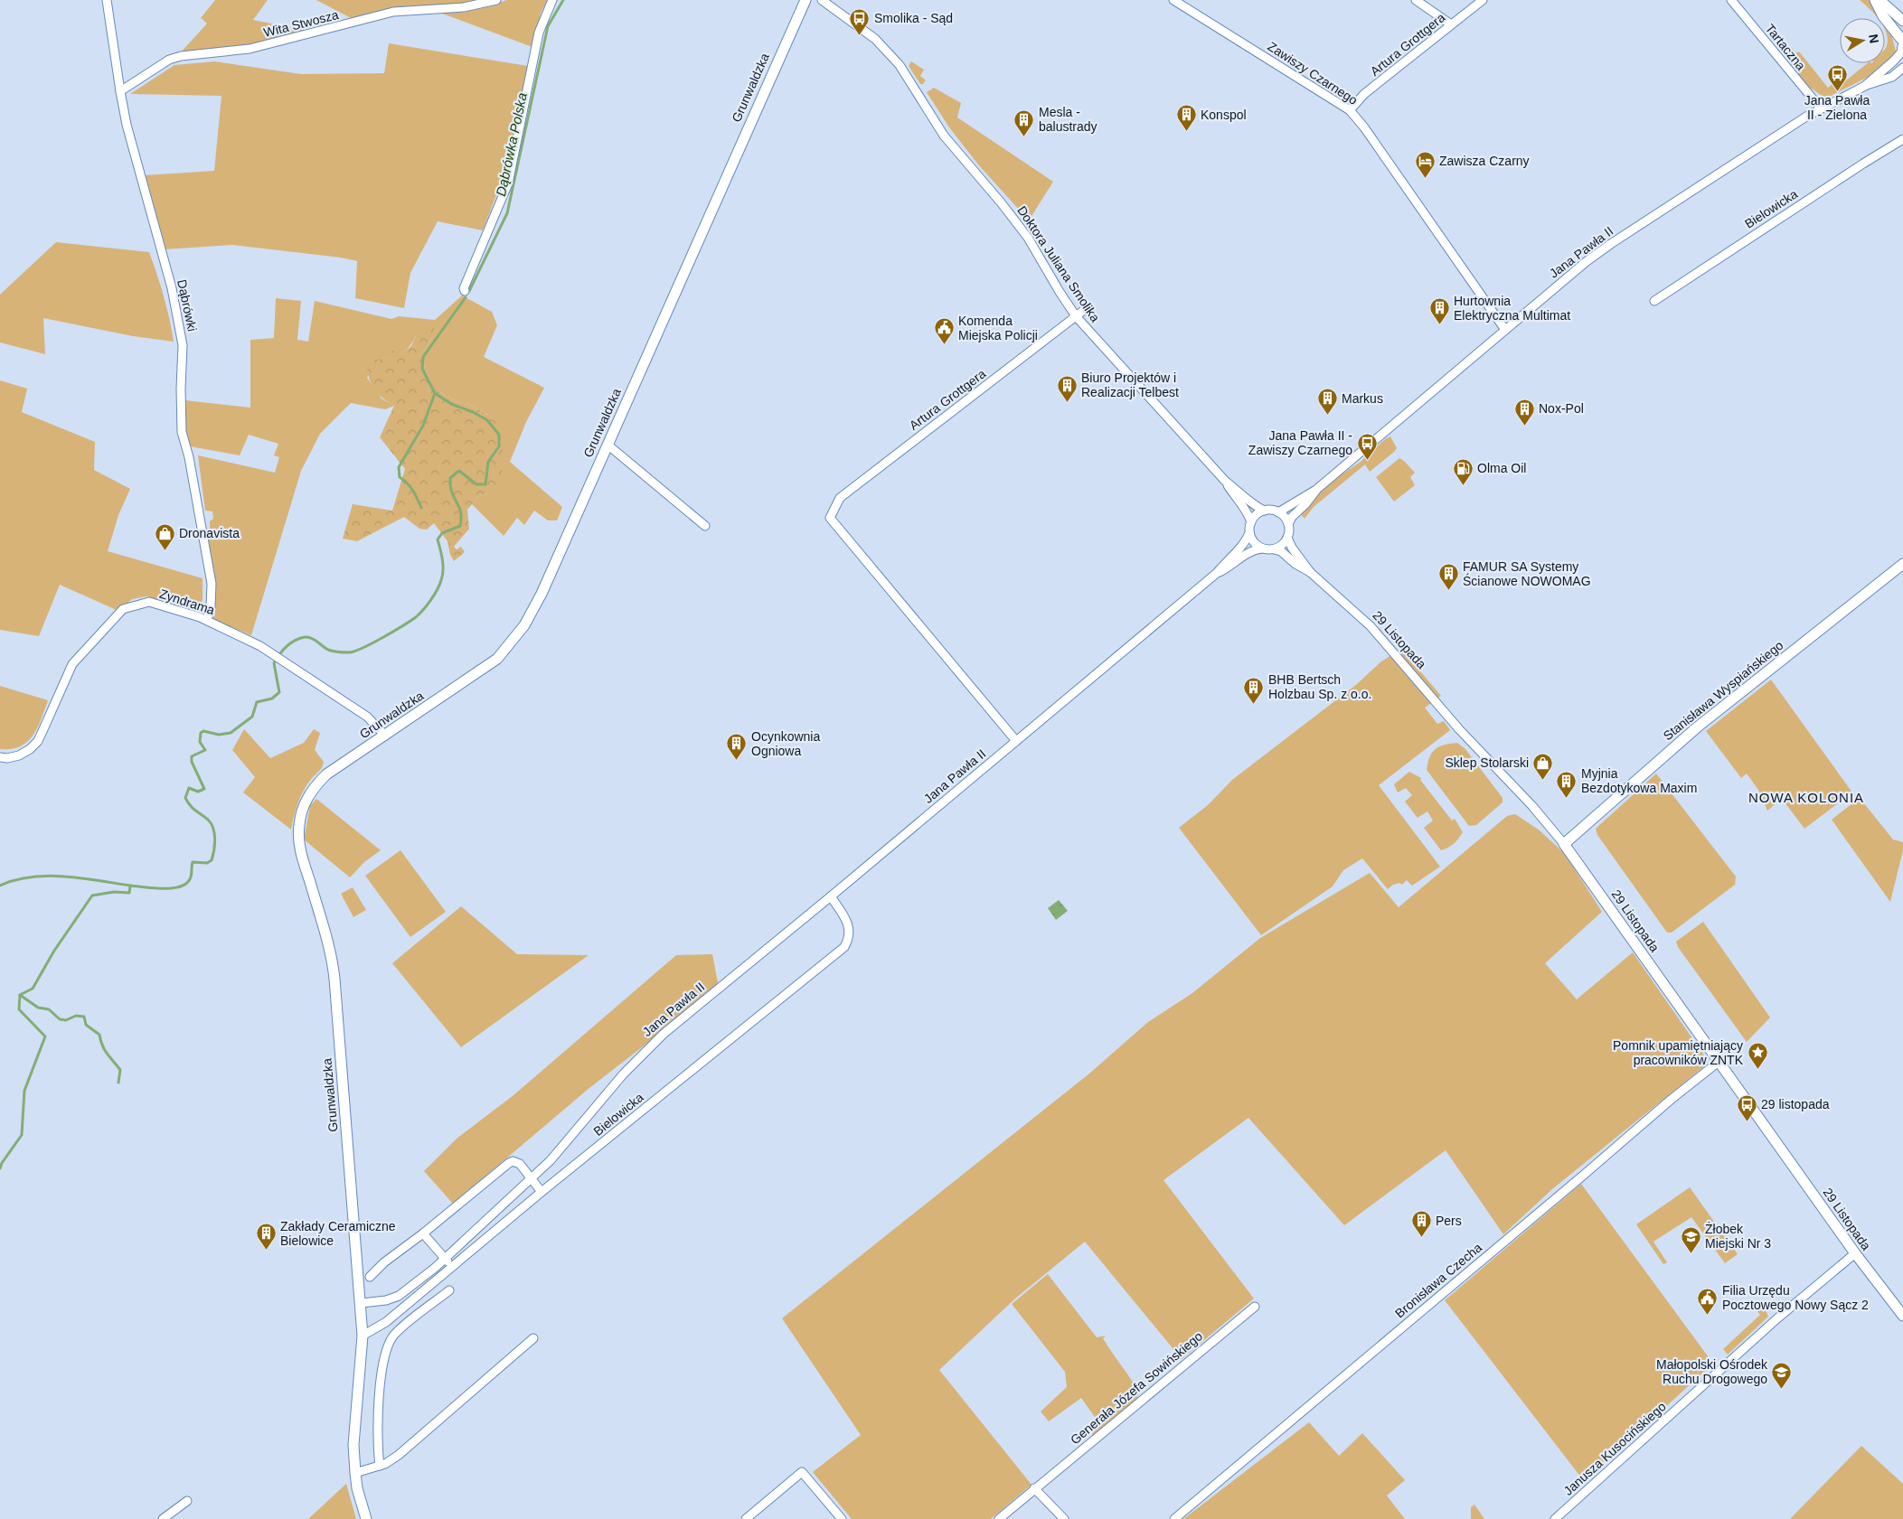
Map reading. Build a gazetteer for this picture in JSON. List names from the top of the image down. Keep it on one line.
{"streets":{"street":["Wita Stwosza","Artura Grottgera","Tartaczna","Zawiszy Czarnego","Grunwaldzka","Bielowicka","Jana Pawła II","Doktora Juliana Smolika","Dąbrówki","Zyndrama","29 Listopada","Stanisława Wyspiańskiego","Bronisława Czecha","Generała Józefa Sowińskiego","Janusza Kusocińskiego"]},"crossings":[["Wita Stwosza","Dąbrówki"],["Artura Grottgera","Zawiszy Czarnego"],["Artura Grottgera","Jana Pawła II"],["Artura Grottgera","Doktora Juliana Smolika"],["Tartaczna","Jana Pawła II"],["Zawiszy Czarnego","Jana Pawła II"],["Grunwaldzka","Bielowicka"],["Grunwaldzka","Jana Pawła II"],["Grunwaldzka","Zyndrama"],["Bielowicka","Jana Pawła II"],["Jana Pawła II","Doktora Juliana Smolika"],["Jana Pawła II","29 Listopada"],["Doktora Juliana Smolika","29 Listopada"],["Dąbrówki","Zyndrama"],["29 Listopada","Stanisława Wyspiańskiego"],["29 Listopada","Bronisława Czecha"],["29 Listopada","Janusza Kusocińskiego"]],"districts":["NOWA KOLONIA"],"water":["Dąbrówka Polska"],"places":{"bus stop":["Smolika - Sąd","Jana Pawła II - Zielona","Jana Pawła II - Zawiszy Czarnego","29 listopada"],"building":["Konspol","Mesla - balustrady","Hurtownia Elektryczna Multimat","Biuro Projektów i Realizacji Telbest","Markus","Nox-Pol","FAMUR SA Systemy Ścianowe NOWOMAG","BHB Bertsch Holzbau Sp. z o.o.","Ocynkownia Ogniowa","Myjnia Bezdotykowa Maxim","Pers","Zakłady Ceramiczne Bielowice"],"hotel":["Zawisza Czarny"],"public building":["Komenda Miejska Policji","Filia Urzędu Pocztowego Nowy Sącz 2"],"fuel station":["Olma Oil"],"shop":["Dronavista","Sklep Stolarski"],"place":["Pomnik upamiętniający pracowników ZNTK"],"school or university":["Żłobek Miejski Nr 3","Małopolski Ośrodek Ruchu Drogowego"]},"north":"right"}
